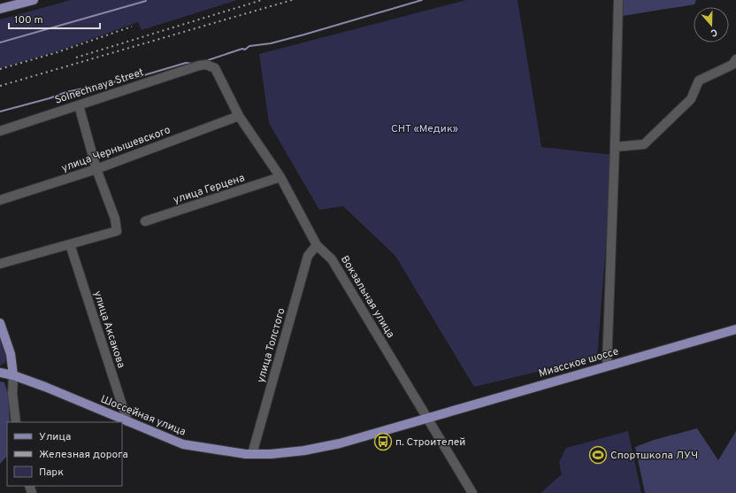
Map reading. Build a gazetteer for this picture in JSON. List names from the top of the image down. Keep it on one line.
{"streets":{"main road":["Миасское шоссе","Шоссейная улица"],"street":["Solnechnaya Street","улица Чернышевского","улица Герцена","Вокзальная улица","улица Аксакова","улица Толстого"]},"crossings":[["Solnechnaya Street","Вокзальная улица"],["улица Чернышевского","Вокзальная улица"],["улица Герцена","Вокзальная улица"],["Вокзальная улица","улица Толстого"],["Вокзальная улица","Миасское шоссе"],["Вокзальная улица","Шоссейная улица"],["улица Аксакова","Шоссейная улица"],["улица Толстого","Шоссейная улица"],["Миасское шоссе","Шоссейная улица"]],"parks":["СНТ «Медик»"],"places":{"bus stop":["п. Строителей"],"sports":["Спортшкола ЛУЧ"]},"legend":["Улица","Железная дорога","Парк"],"scale_bar":"100 m","north":"bottom"}
